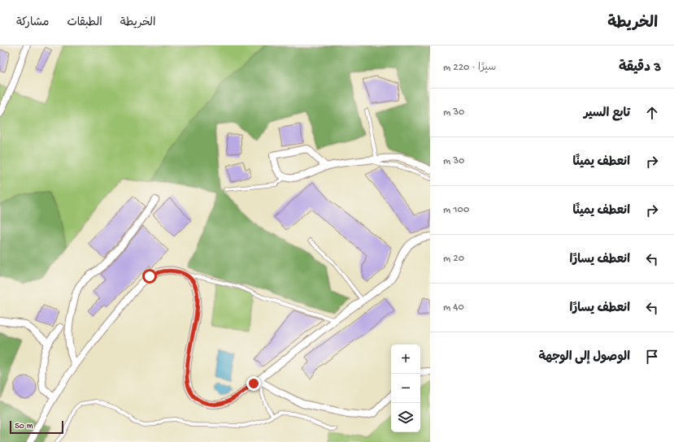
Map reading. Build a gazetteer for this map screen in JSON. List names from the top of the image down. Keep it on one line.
{"scale_bar":"50 m","page":{"header":"الخريطة","nav":["الخريطة","الطبقات","مشاركة"],"heading":["3 دقيقة","سيرًا · 220 m"],"list":[["تابع السير","30 m"],["انعطف يمينًا","30 m"],["انعطف يمينًا","100 m"],["انعطف يسارًا","20 m"],["انعطف يسارًا","40 m"],"الوصول إلى الوجهة"],"map_buttons":["+","−"],"scale":"50 m"}}
